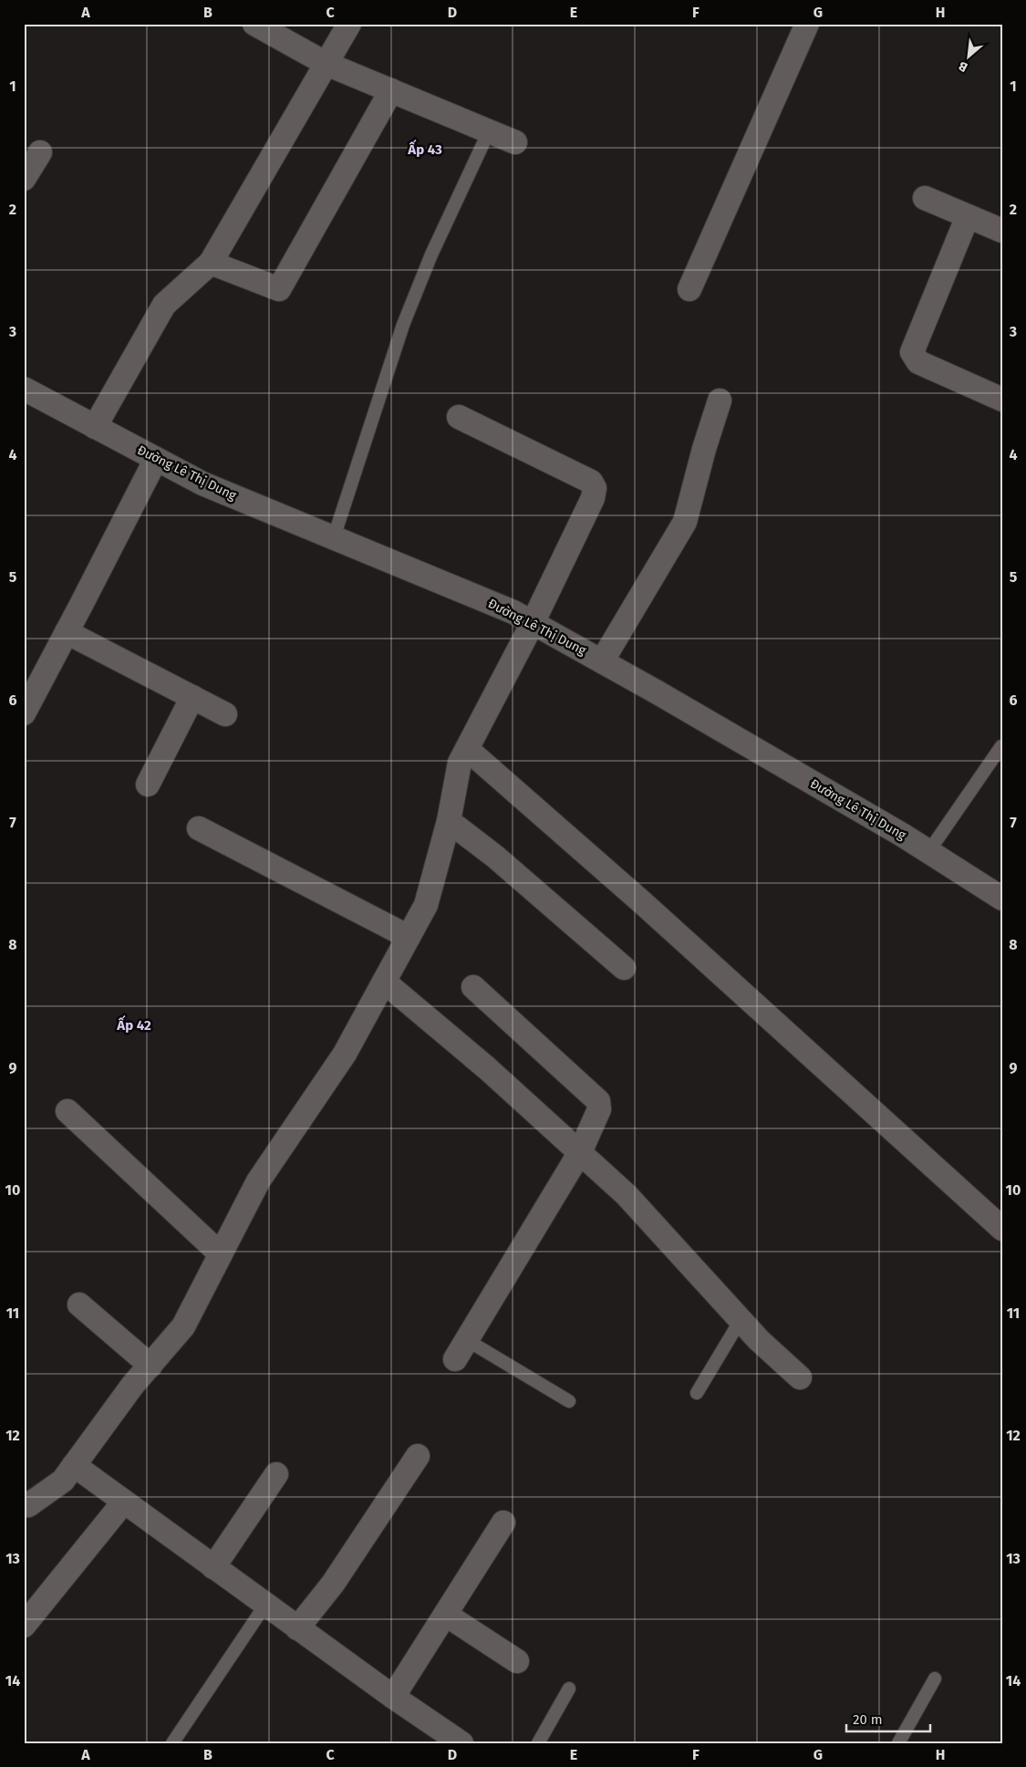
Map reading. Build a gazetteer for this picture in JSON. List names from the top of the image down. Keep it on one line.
{"streets":{"street":["Đường Lê Thị Dung"]},"districts":["Ấp 43","Ấp 42"],"scale_bar":"20 m","north":"bottom left","grid":{"columns":["A","B","C","D","E","F","G","H"],"rows":["1","2","3","4","5","6","7","8","9","10","11","12","13","14"]}}
